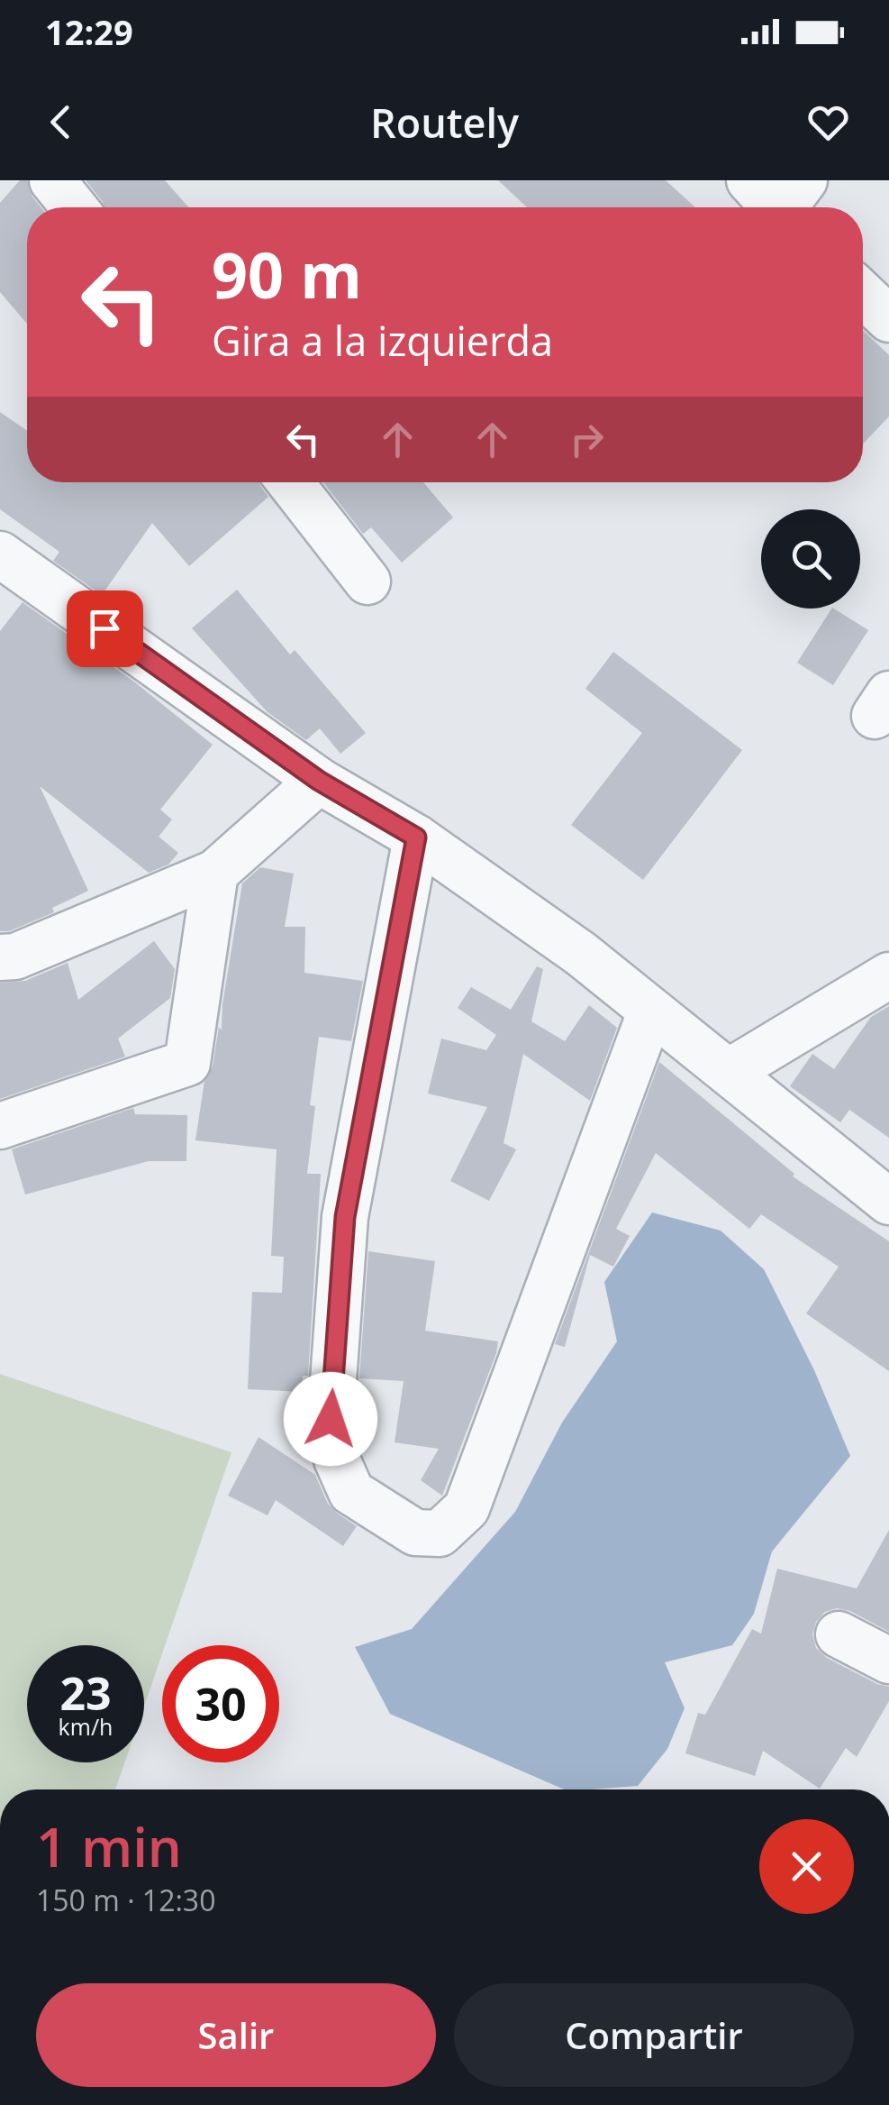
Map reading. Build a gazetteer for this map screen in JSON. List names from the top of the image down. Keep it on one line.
{"page":{"status":"12:29","header":"Routely","turn":["90 m","Gira a la izquierda"],"speed":"23 km/h","limit":"30","heading":["1 min","150 m · 12:30"],"buttons":["Salir","Compartir"]}}
